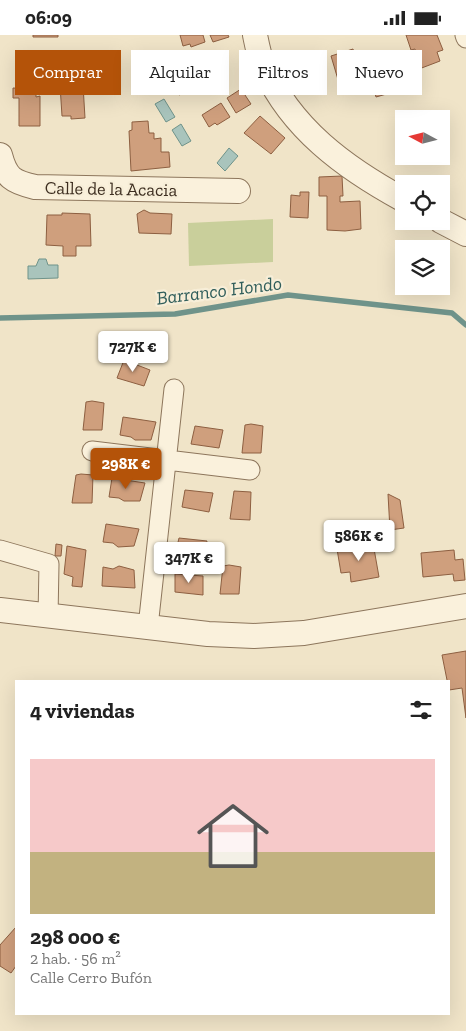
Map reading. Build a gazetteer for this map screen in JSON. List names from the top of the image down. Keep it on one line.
{"streets":{"street":["Calle de la Acacia"]},"water":["Barranco Hondo"],"north":"left","page":{"status":"06:09","chip":["Comprar","Alquilar","Filtros","Nuevo"],"price":["727K €","298K €","586K €","347K €"],"heading":"4 viviendas","list":[{"name":"298 000 €","note":"2 hab. · 56 m² · Calle Cerro Bufón"}]}}
